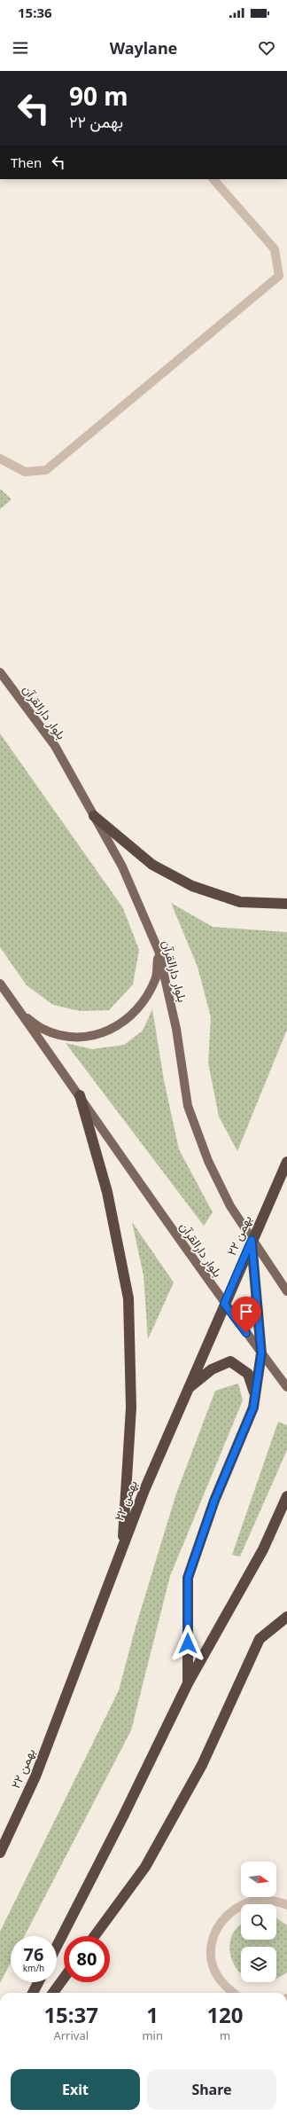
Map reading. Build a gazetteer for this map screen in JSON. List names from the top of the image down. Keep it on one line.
{"streets":{"highway":["۲۲ بهمن"],"main road":["بلوار دارالقرآن"]},"crossings":[["بلوار دارالقرآن","۲۲ بهمن"]],"north":"right","page":{"status":"15:36","header":"Waylane","turn":["90 m","۲۲ بهمن"],"then":"Then","speed":"76 km/h","limit":"80","eta":["15:37","Arrival","1","min","120","m"],"buttons":["Exit","Share"]}}
